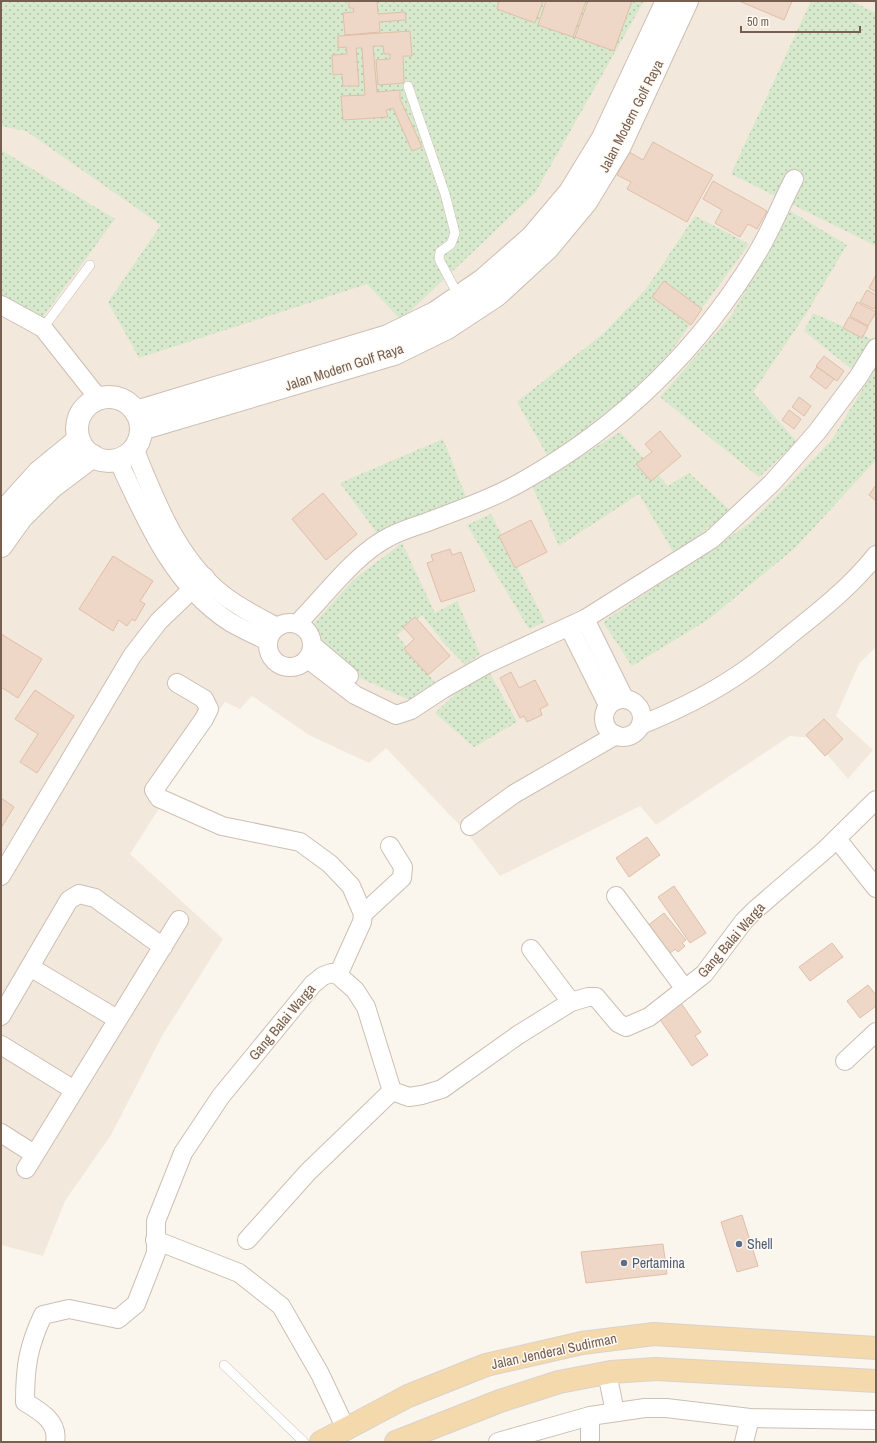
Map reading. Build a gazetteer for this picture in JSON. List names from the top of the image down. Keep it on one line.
{"streets":{"main road":["Jalan Jenderal Sudirman"],"street":["Jalan Modern Golf Raya","Gang Balai Warga"]},"places":["Shell","Pertamina"],"scale_bar":"50 m"}
